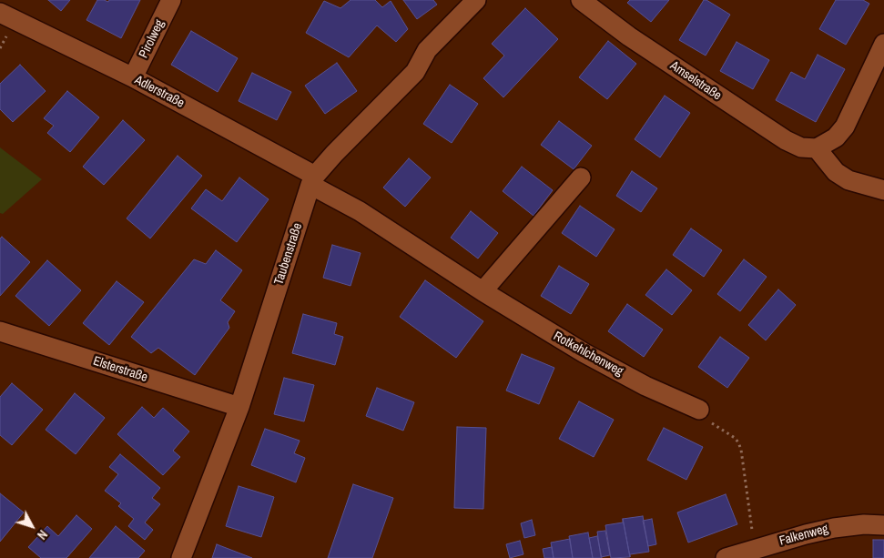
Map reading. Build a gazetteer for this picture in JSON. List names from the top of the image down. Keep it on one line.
{"streets":{"street":["Pirolweg","Amselstraße","Adlerstraße","Taubenstraße","Rotkehlchenweg","Elsterstraße","Falkenweg"]},"crossings":[["Pirolweg","Adlerstraße"],["Adlerstraße","Taubenstraße"],["Adlerstraße","Rotkehlchenweg"],["Taubenstraße","Rotkehlchenweg"],["Taubenstraße","Elsterstraße"]],"north":"bottom right"}
